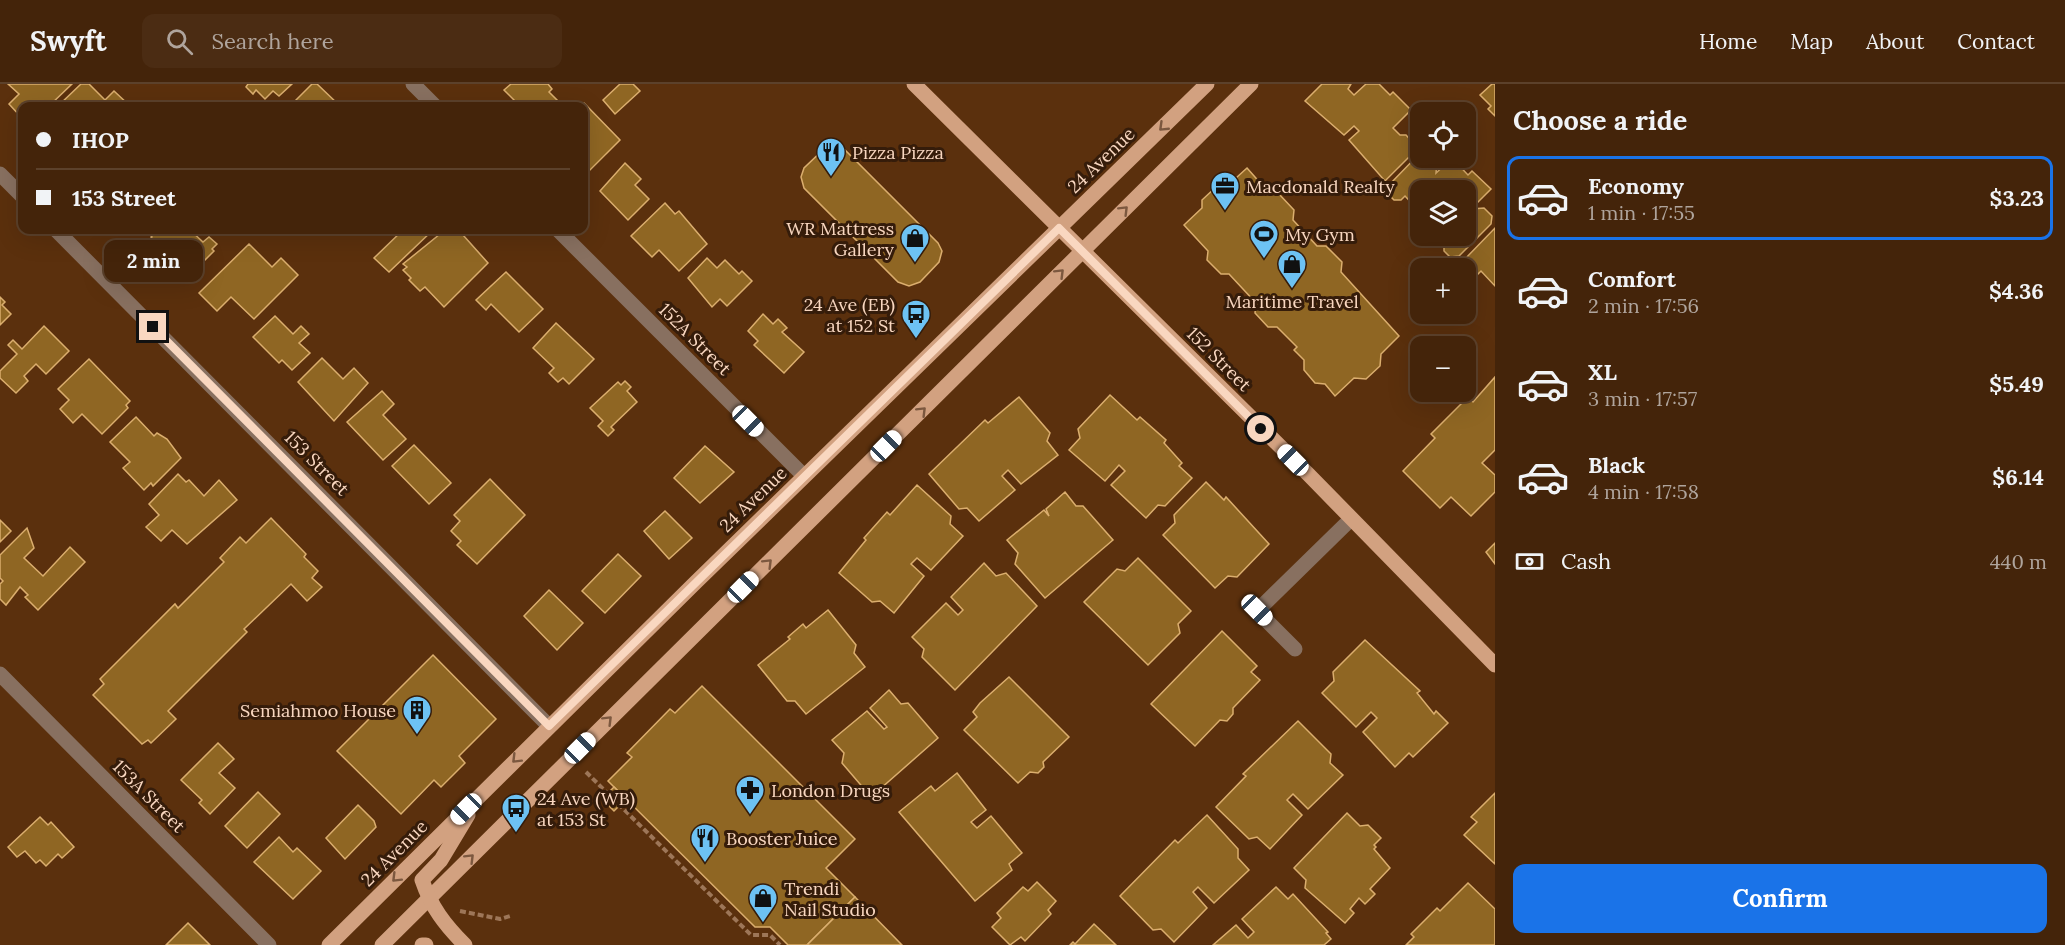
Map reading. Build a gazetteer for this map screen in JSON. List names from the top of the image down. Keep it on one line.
{"streets":{"main road":["24 Avenue","152 Street"],"street":["152A Street","153 Street","153A Street"]},"crossings":[["24 Avenue","152A Street"],["24 Avenue","152 Street"],["24 Avenue","153 Street"]],"places":{"restaurant":["Pizza Pizza","Booster Juice"],"office":["Macdonald Realty"],"sports":["My Gym"],"shop":["WR Mattress Gallery","Maritime Travel","Trendi Nail Studio"],"bus stop":["24 Ave (EB) at 152 St","24 Ave (WB) at 153 St"],"building":["Semiahmoo House"],"pharmacy":["London Drugs"]},"page":{"header":"Swyft","search":"Search here","nav":["Home","Map","About","Contact"],"heading":"Choose a ride","map_buttons":["+","−"],"banner":["IHOP","153 Street"],"list":[{"name":"Economy","note":"1 min · 17:55","value":"$3.23"},{"name":"Comfort","note":"2 min · 17:56","value":"$4.36"},{"name":"XL","note":"3 min · 17:57","value":"$5.49"},{"name":"Black","note":"4 min · 17:58","value":"$6.14"}],"bubble":"2 min","pay":["Cash","440 m"],"buttons":"Confirm"}}
